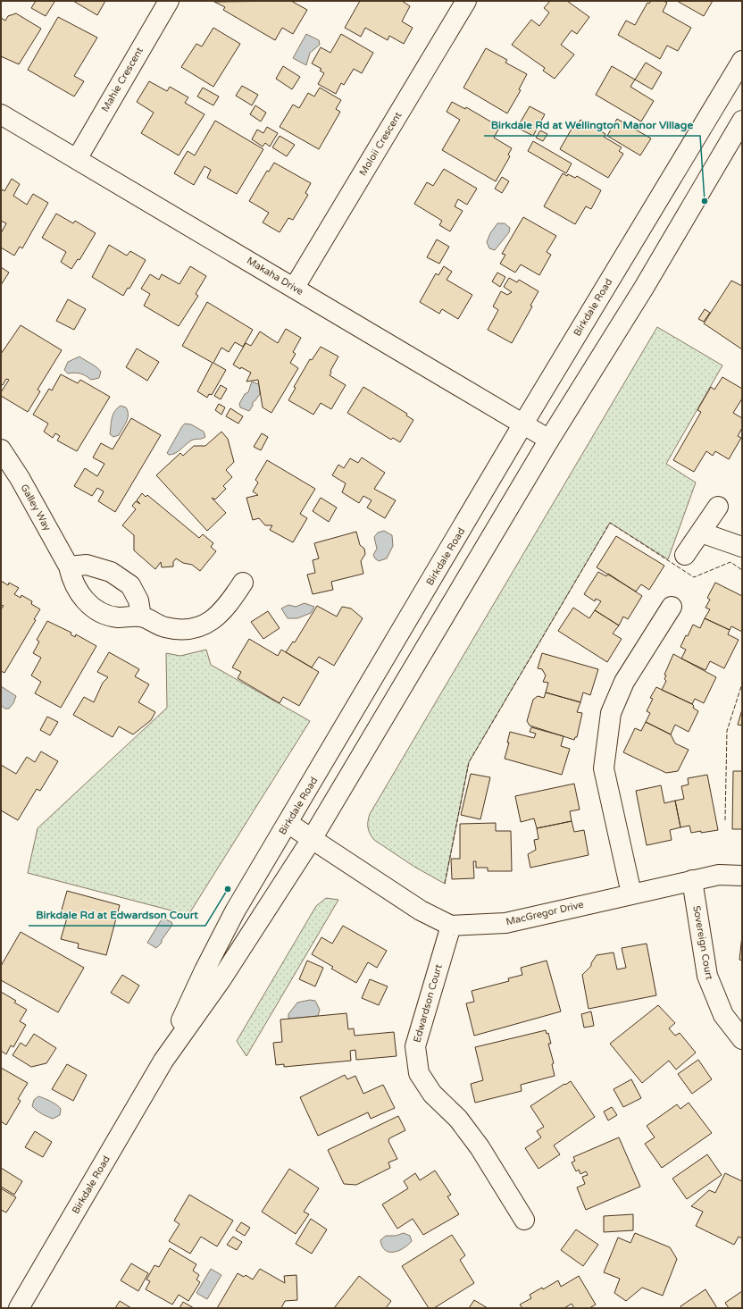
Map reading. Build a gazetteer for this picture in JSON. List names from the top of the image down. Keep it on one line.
{"streets":{"street":["Mahie Crescent","Moloii Crescent","Makaha Drive","Birkdale Road","Galley Way","MacGregor Drive","Sovereign Court","Edwardson Court"]},"crossings":[["Mahie Crescent","Makaha Drive"],["Moloii Crescent","Makaha Drive"],["Makaha Drive","Birkdale Road"],["Birkdale Road","MacGregor Drive"],["MacGregor Drive","Sovereign Court"],["MacGregor Drive","Edwardson Court"]],"places":["Birkdale Rd at Wellington Manor Village","Birkdale Rd at Edwardson Court"]}
